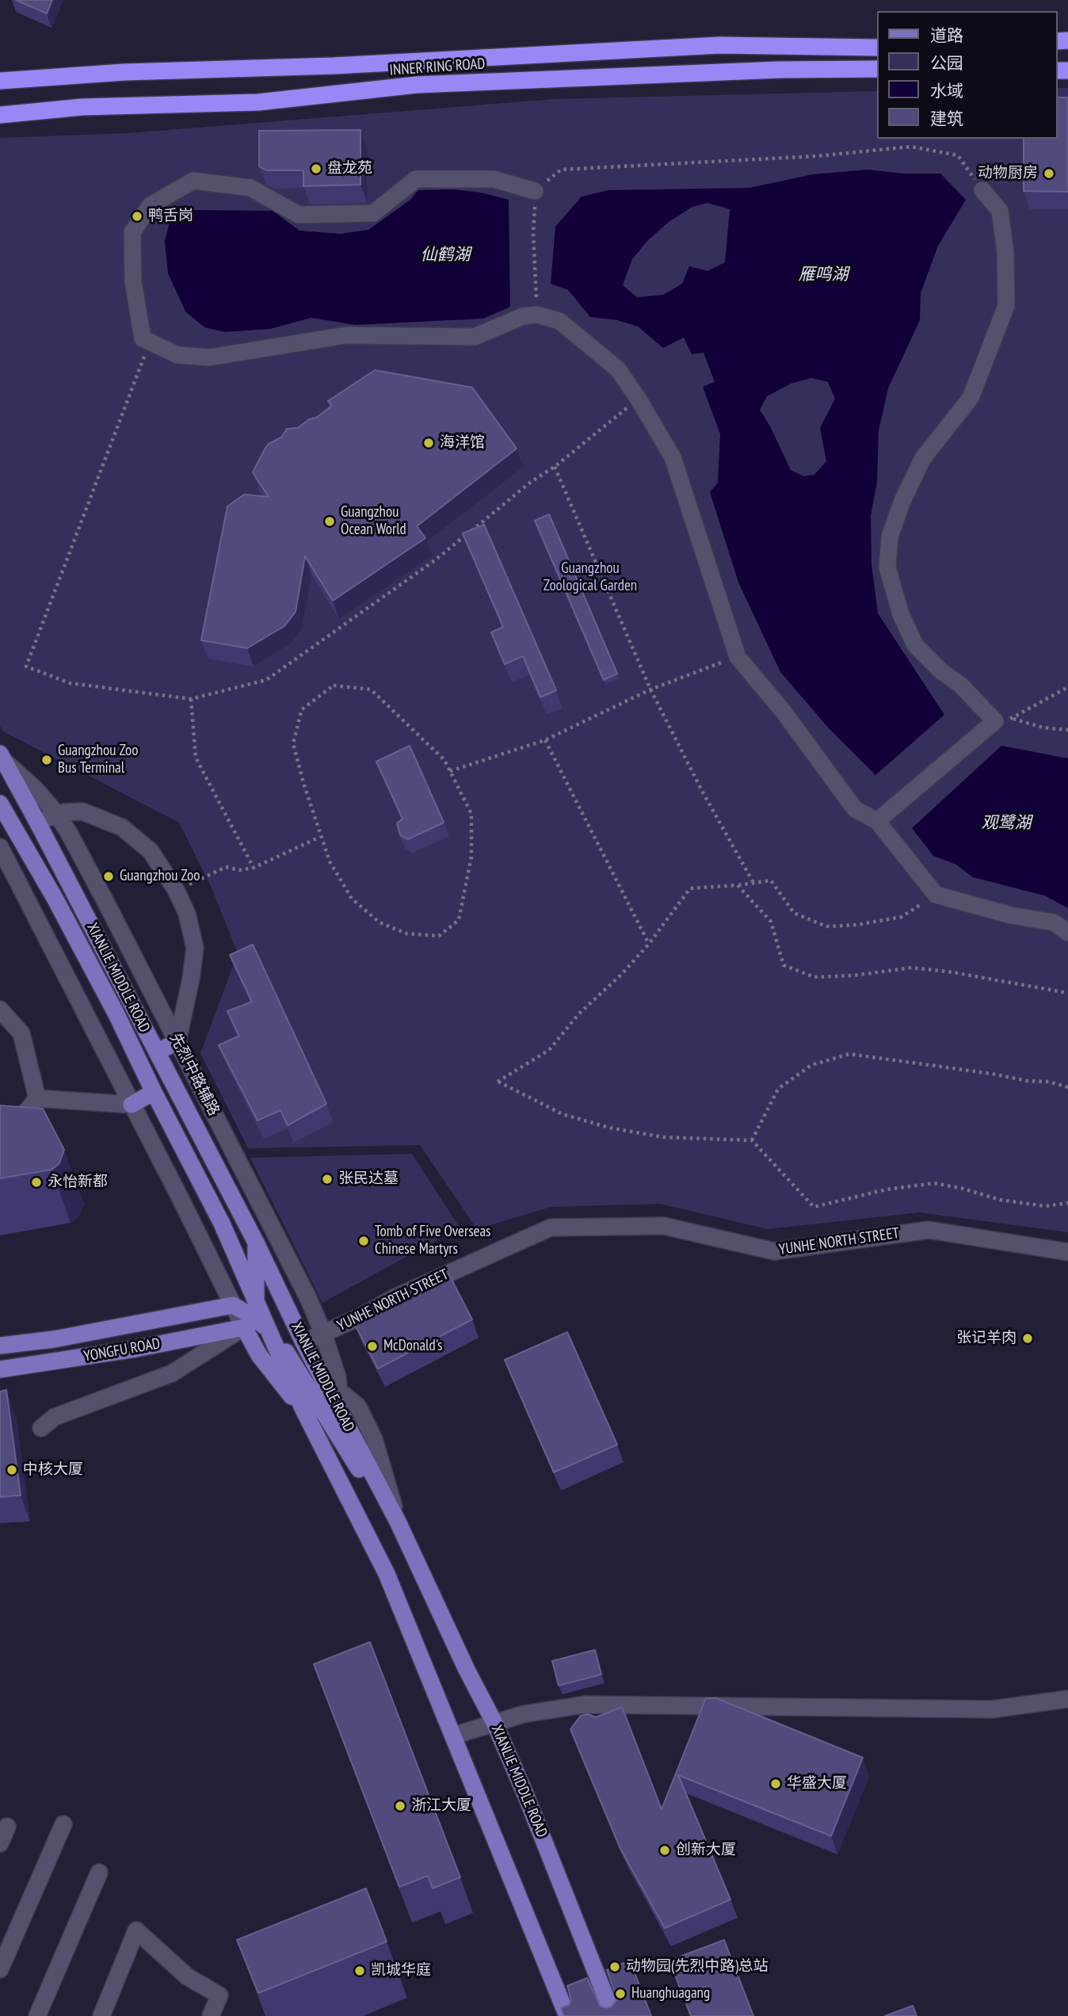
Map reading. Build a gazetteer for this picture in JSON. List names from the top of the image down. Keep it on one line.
{"streets":{"highway":["INNER RING ROAD"],"main road":["XIANLIE MIDDLE ROAD","YONGFU ROAD"],"street":["先烈中路辅路","YUNHE NORTH STREET"]},"crossings":[["XIANLIE MIDDLE ROAD","先烈中路辅路"],["XIANLIE MIDDLE ROAD","YUNHE NORTH STREET"],["XIANLIE MIDDLE ROAD","YONGFU ROAD"],["先烈中路辅路","YUNHE NORTH STREET"]],"water":["仙鹤湖","雁鸣湖","观鹭湖"],"parks":["Guangzhou Zoological Garden"],"places":["盘龙苑","动物厨房","鸭舌岗","海洋馆","Guangzhou Ocean World","Guangzhou Zoo Bus Terminal","Guangzhou Zoo","张民达墓","永怡新都","Tomb of Five Overseas Chinese Martyrs","张记羊肉","McDonald's","中核大厦","华盛大厦","浙江大厦","创新大厦","动物园(先烈中路)总站","凯城华庭","Huanghuagang"],"legend":["道路","公园","水域","建筑"]}
